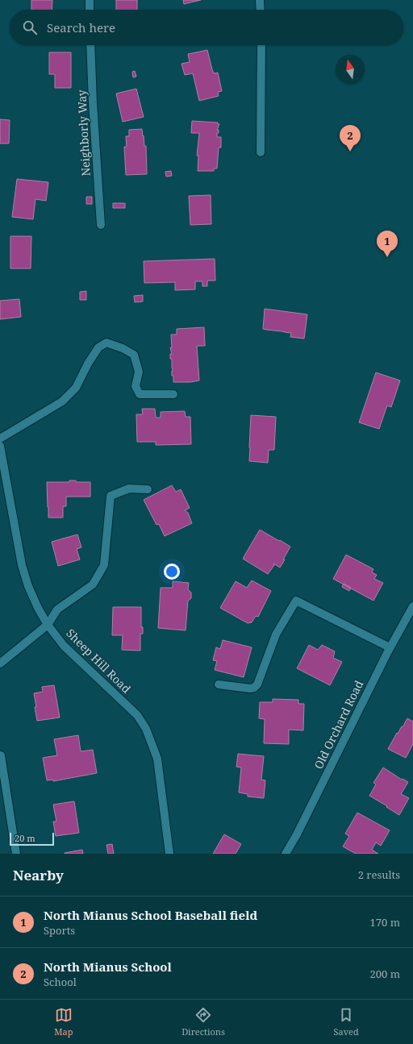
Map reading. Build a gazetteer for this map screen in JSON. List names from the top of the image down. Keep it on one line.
{"streets":{"street":["Neighborly Way","Sheep Hill Road","Old Orchard Road"]},"scale_bar":"20 m","north":"top","page":{"search":"Search here","pins":["2","1"],"scale":"20 m","heading":["Nearby","2 results"],"list":[{"mark":"1","name":"North Mianus School Baseball field","note":"Sports","value":"170 m"},{"mark":"2","name":"North Mianus School","note":"School","value":"200 m"}],"nav":["Map","Directions","Saved"]}}
